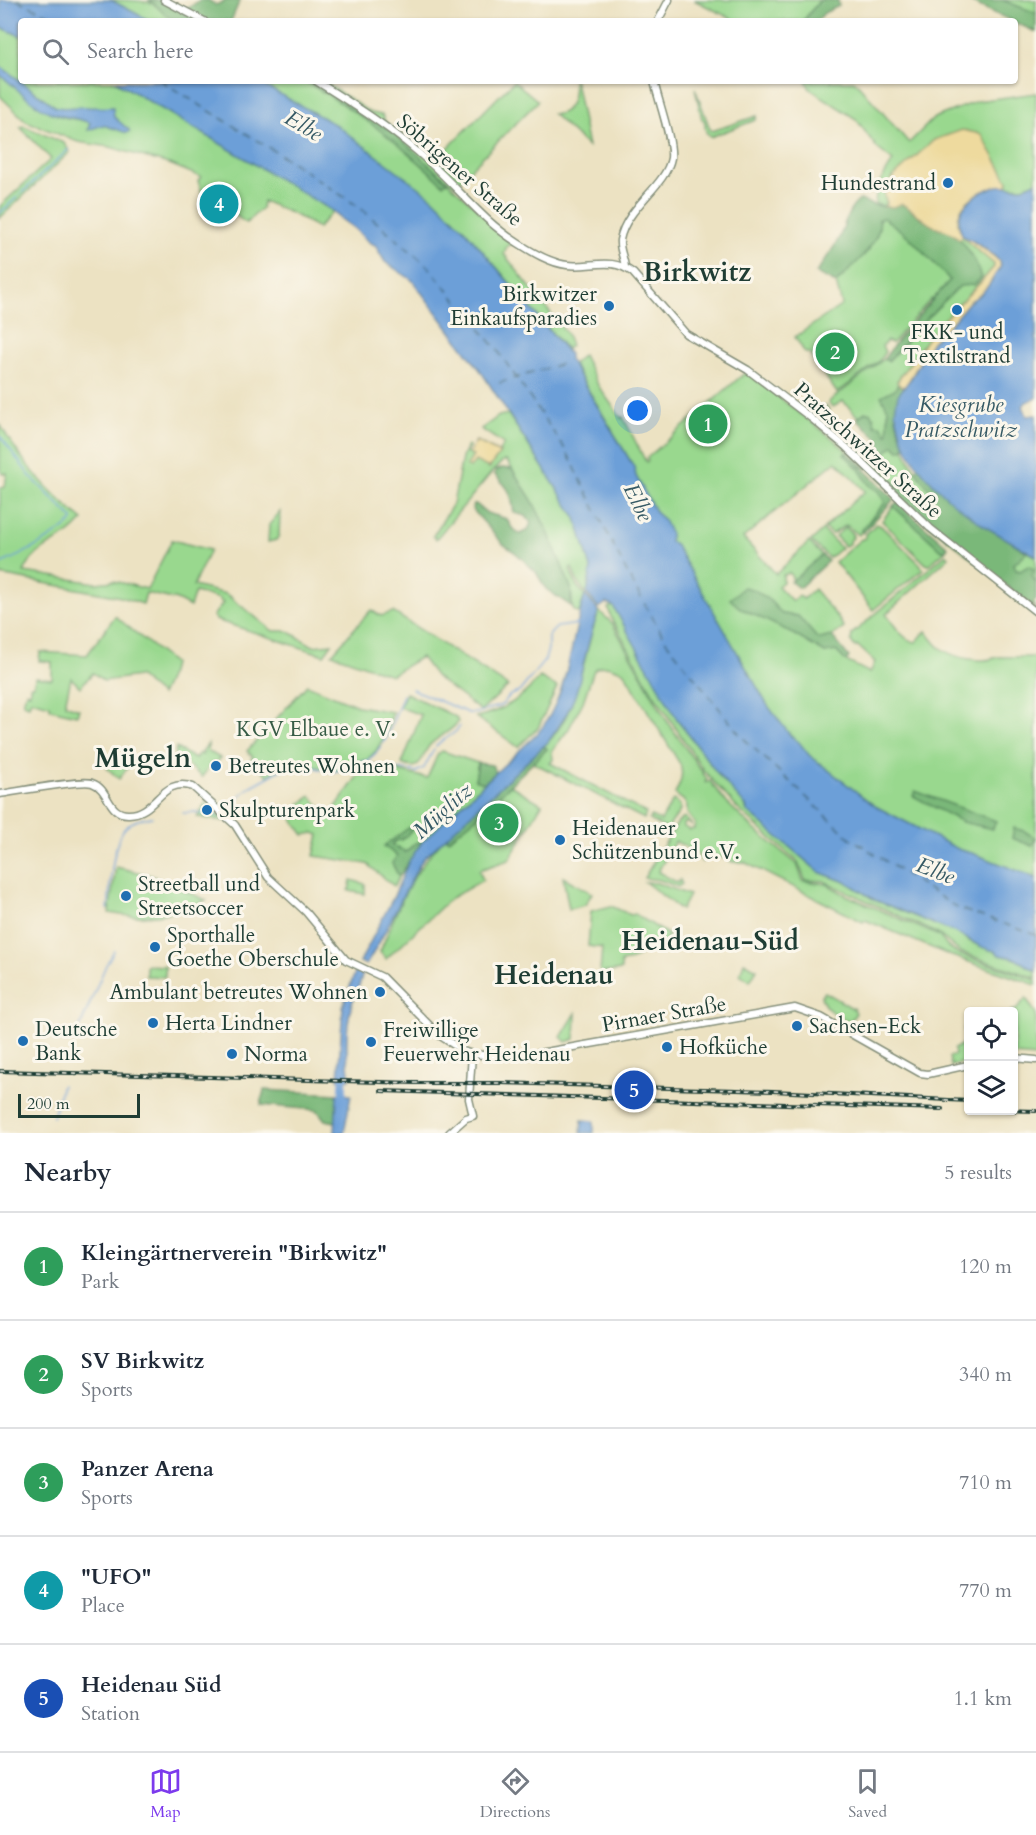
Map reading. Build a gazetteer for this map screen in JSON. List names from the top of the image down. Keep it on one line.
{"streets":{"street":["Söbrigener Straße","Pratzschwitzer Straße","Pirnaer Straße"]},"crossings":[["Söbrigener Straße","Pratzschwitzer Straße"]],"districts":["Birkwitz","Mügeln","Heidenau-Süd","Heidenau"],"water":["Elbe","Kiesgrube Pratzschwitz","Müglitz"],"parks":["KGV Elbaue e. V."],"places":["Hundestrand","Birkwitzer Einkaufsparadies","FKK- und Textilstrand","Betreutes Wohnen","Skulpturenpark","Heidenauer Schützenbund e.V.","Streetball und Streetsoccer","Sporthalle Goethe Oberschule","Ambulant betreutes Wohnen","Herta Lindner","Sachsen-Eck","Deutsche Bank","Freiwillige Feuerwehr Heidenau","Hofküche","Norma"],"scale_bar":"200 m","page":{"search":"Search here","pins":["4","2","1","3","5"],"scale":"200 m","heading":["Nearby","5 results"],"list":[{"mark":"1","name":"Kleingärtnerverein \"Birkwitz\"","note":"Park","value":"120 m"},{"mark":"2","name":"SV Birkwitz","note":"Sports","value":"340 m"},{"mark":"3","name":"Panzer Arena","note":"Sports","value":"710 m"},{"mark":"4","name":"\"UFO\"","note":"Place","value":"770 m"},{"mark":"5","name":"Heidenau Süd","note":"Station","value":"1.1 km"}],"nav":["Map","Directions","Saved"]}}
